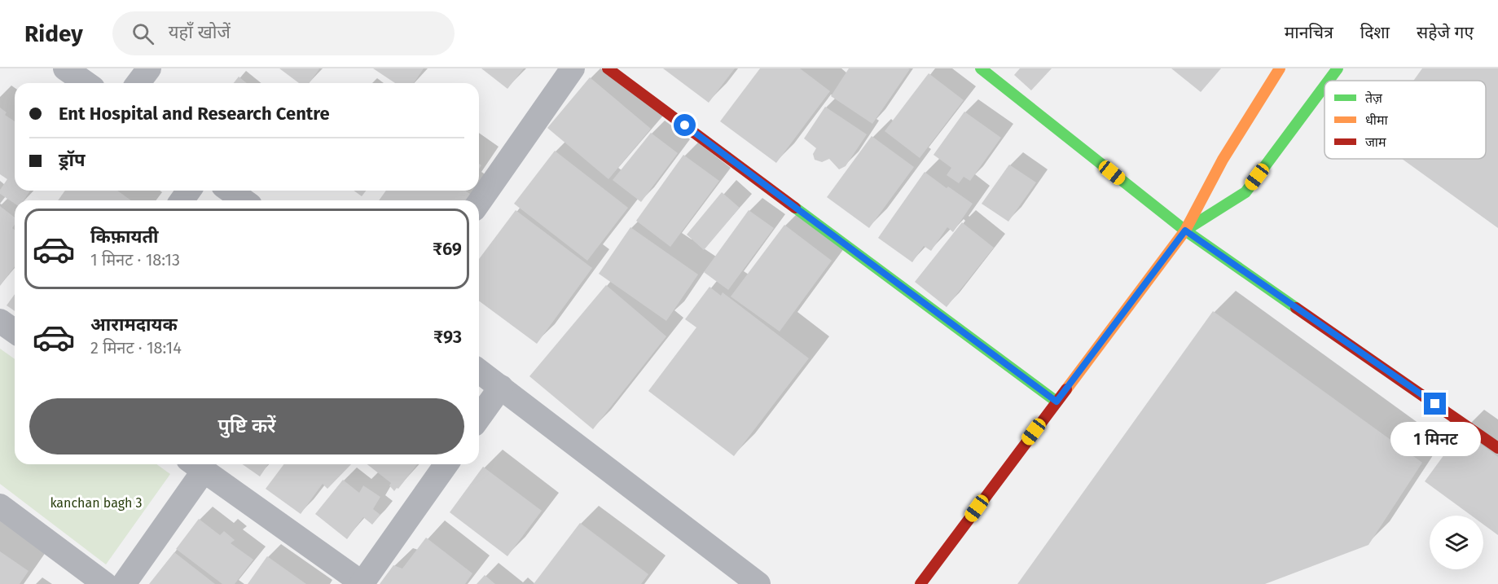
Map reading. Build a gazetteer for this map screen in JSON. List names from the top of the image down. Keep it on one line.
{"parks":["kanchan bagh 3"],"legend":["तेज़","धीमा","जाम"],"page":{"header":"Ridey","search":"यहाँ खोजें","nav":["मानचित्र","दिशा","सहेजे गए"],"banner":["Ent Hospital and Research Centre","ड्रॉप"],"list":[{"name":"किफ़ायती","note":"1 मिनट · 18:13","value":"₹69"},{"name":"आरामदायक","note":"2 मिनट · 18:14","value":"₹93"}],"buttons":"पुष्टि करें","bubble":"1 मिनट"}}
